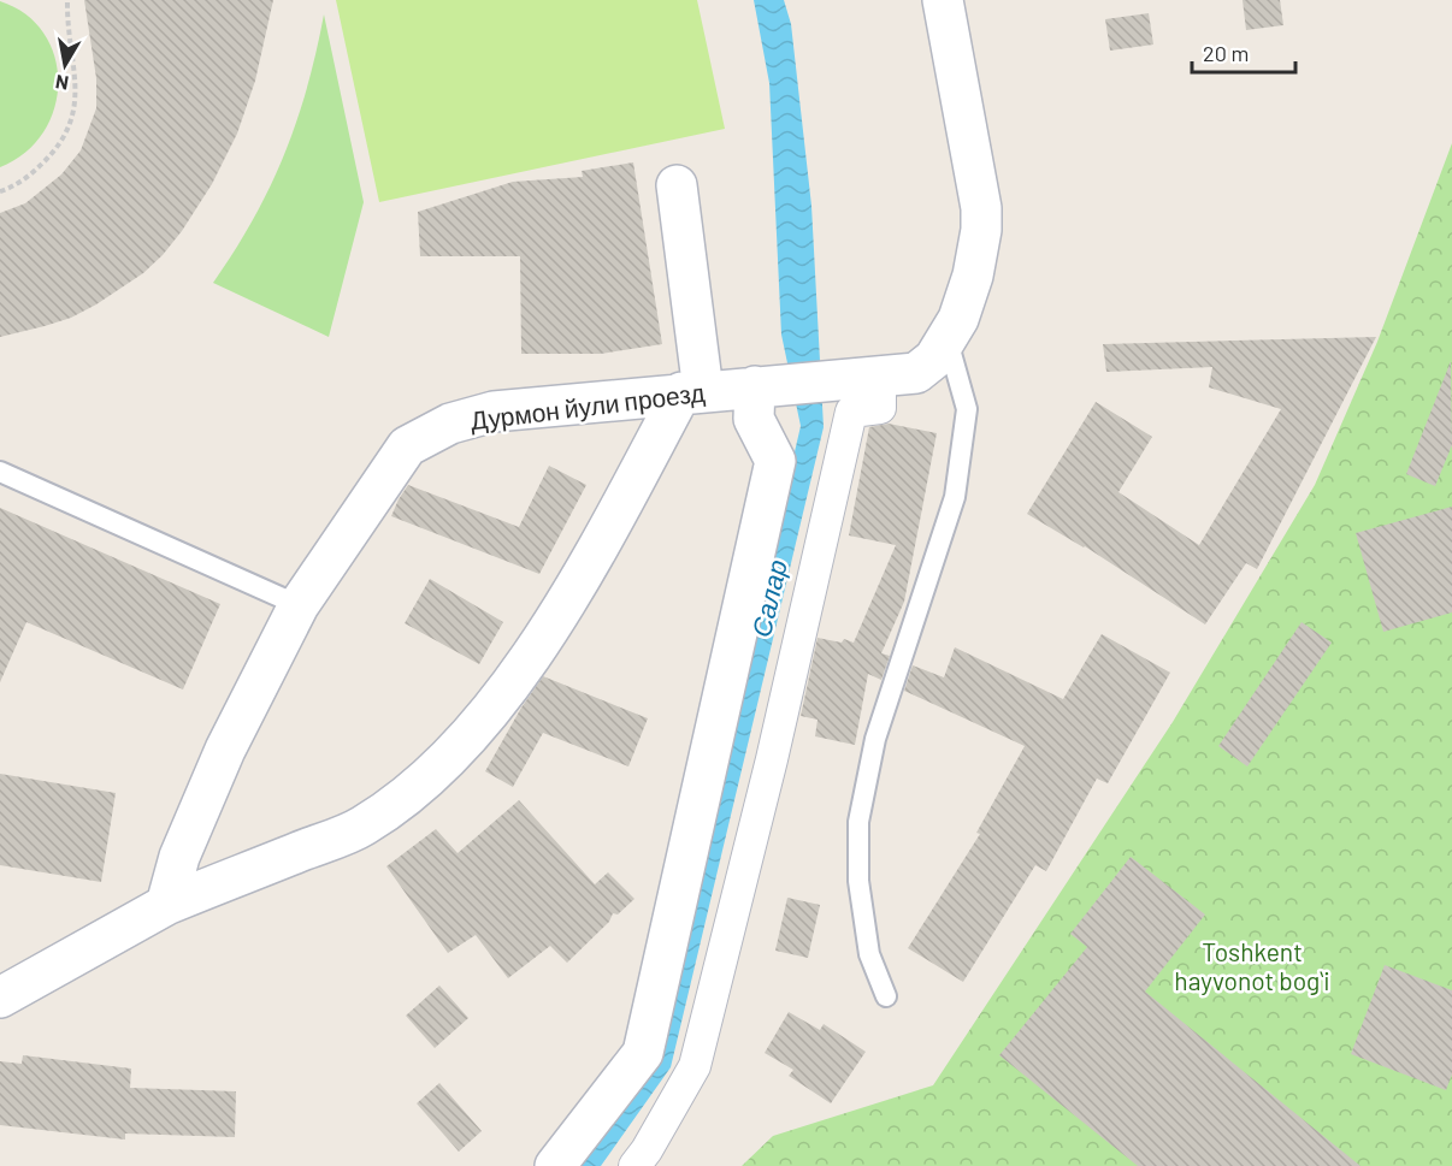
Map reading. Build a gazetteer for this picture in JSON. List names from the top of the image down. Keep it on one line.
{"streets":{"street":["Дурмон йули проезд"]},"water":["Салар"],"parks":["Toshkent hayvonot bogʻi"],"scale_bar":"20 m","north":"bottom"}
